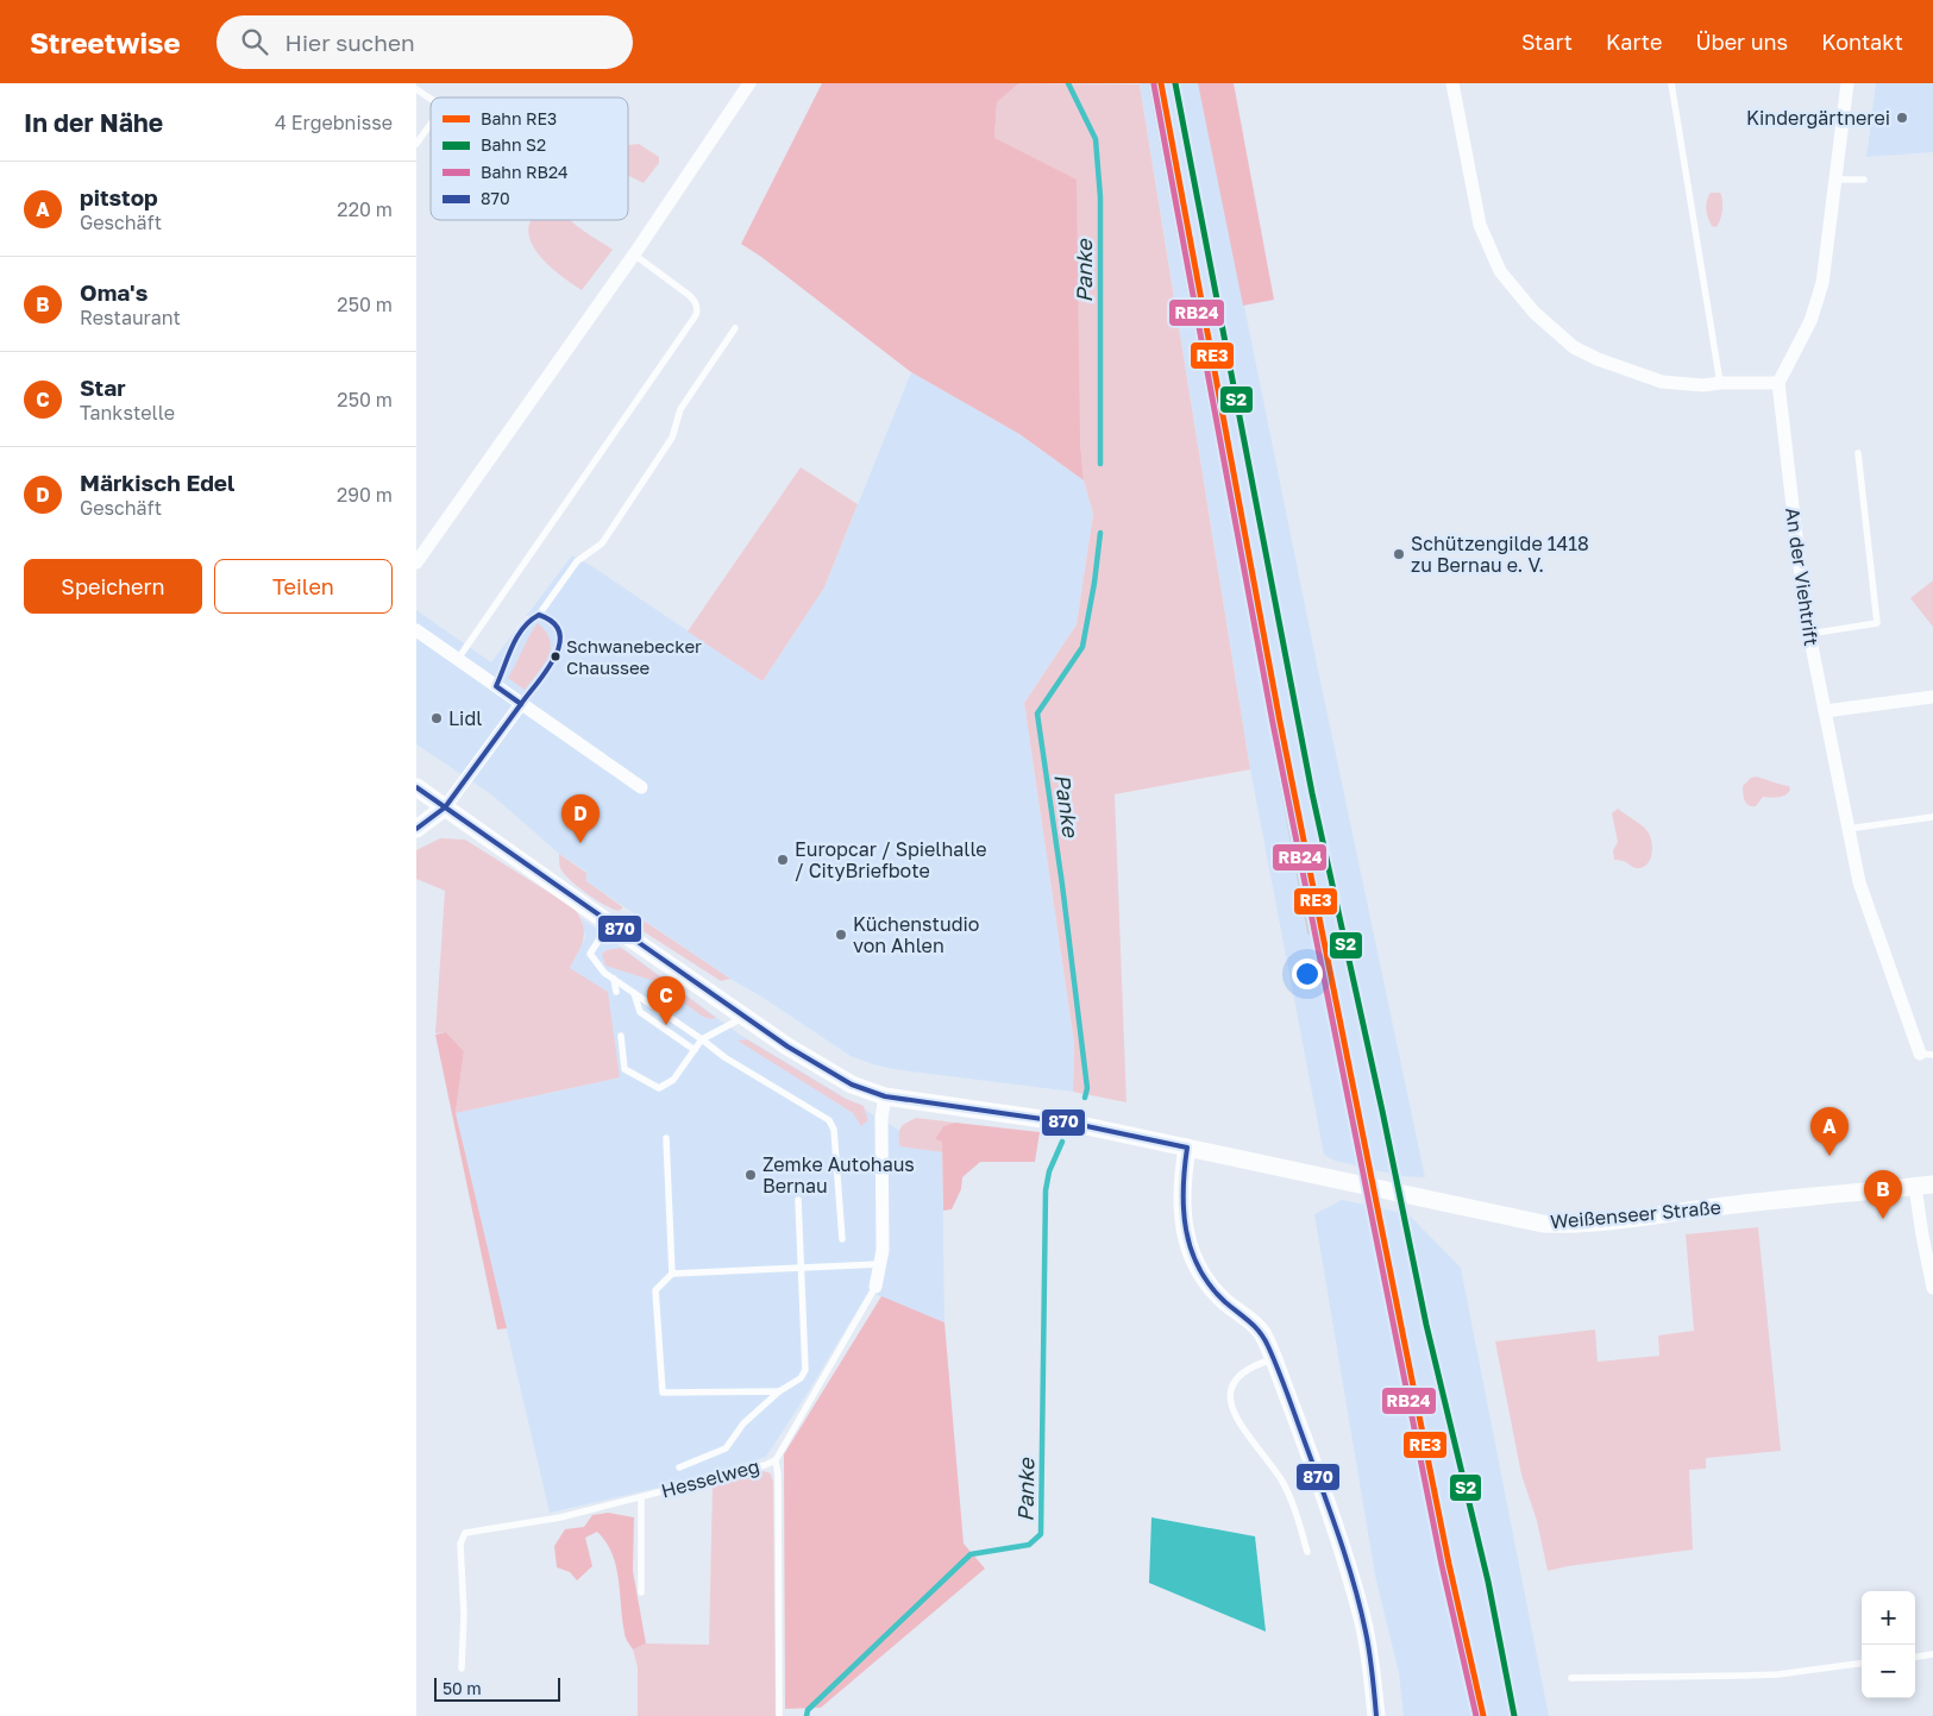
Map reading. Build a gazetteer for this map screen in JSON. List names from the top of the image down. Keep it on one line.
{"streets":{"main road":["Weißenseer Straße"],"street":["An der Viehtrift","Hesselweg"]},"crossings":[["Weißenseer Straße","Hesselweg"]],"water":["Panke"],"places":["Kindergärtnerei","Schützengilde 1418 zu Bernau e. V.","Schwanebecker Chaussee","Lidl","Europcar / Spielhalle / CityBriefbote","Küchenstudio von Ahlen","Zemke Autohaus Bernau"],"lines":["rail line RE3","rail line S2","rail line RB24","transit line 870"],"legend":["Bahn RE3","Bahn S2","Bahn RB24","870"],"scale_bar":"50 m","page":{"header":"Streetwise","search":"Hier suchen","nav":["Start","Karte","Über uns","Kontakt"],"heading":["In der Nähe","4 Ergebnisse"],"list":[{"mark":"A","name":"pitstop","note":"Geschäft","value":"220 m"},{"mark":"B","name":"Oma's","note":"Restaurant","value":"250 m"},{"mark":"C","name":"Star","note":"Tankstelle","value":"250 m"},{"mark":"D","name":"Märkisch Edel","note":"Geschäft","value":"290 m"}],"buttons":["Speichern","Teilen"],"pins":["D","C","A","B"],"map_buttons":["+","−"],"scale":"50 m"}}
